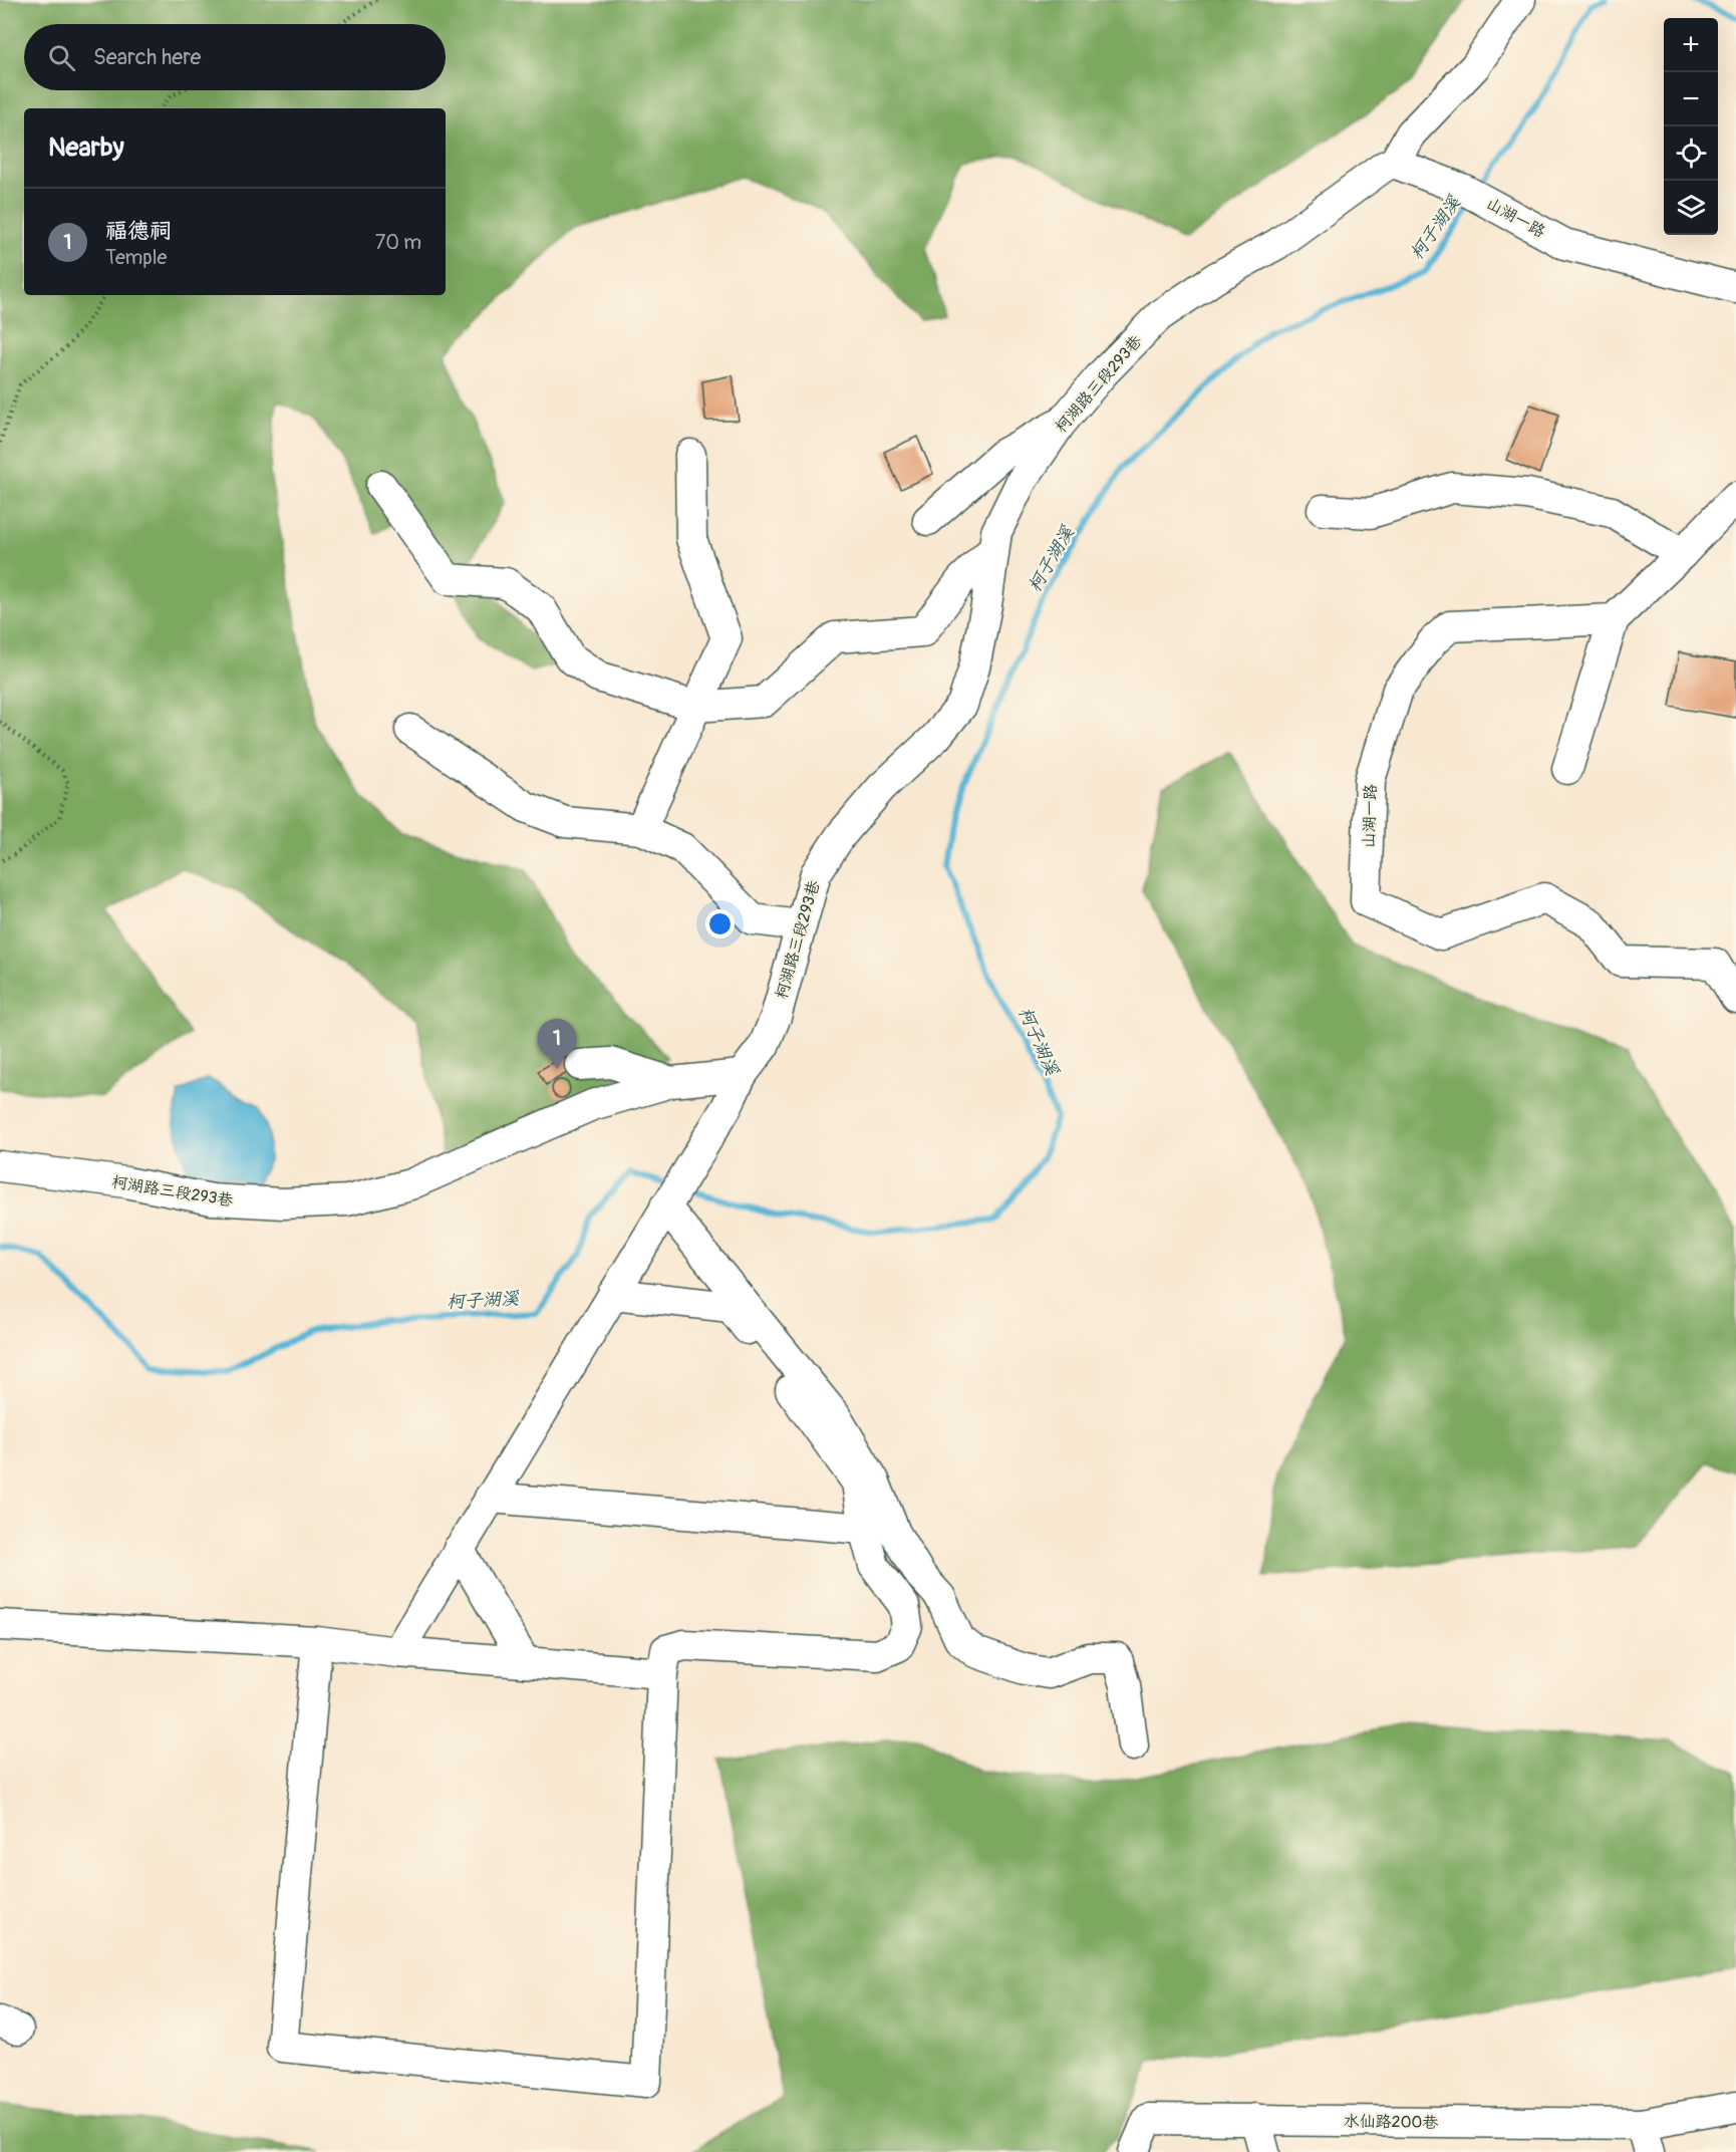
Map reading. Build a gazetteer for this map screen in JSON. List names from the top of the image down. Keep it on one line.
{"streets":{"street":["山湖一路","柯湖路三段293巷","水仙路200巷"]},"crossings":[["山湖一路","柯湖路三段293巷"]],"water":["柯子湖溪"],"page":{"map_buttons":["+","−"],"search":"Search here","heading":"Nearby","list":[{"mark":"1","name":"福德祠","note":"Temple","value":"70 m"}],"pins":"1"}}
